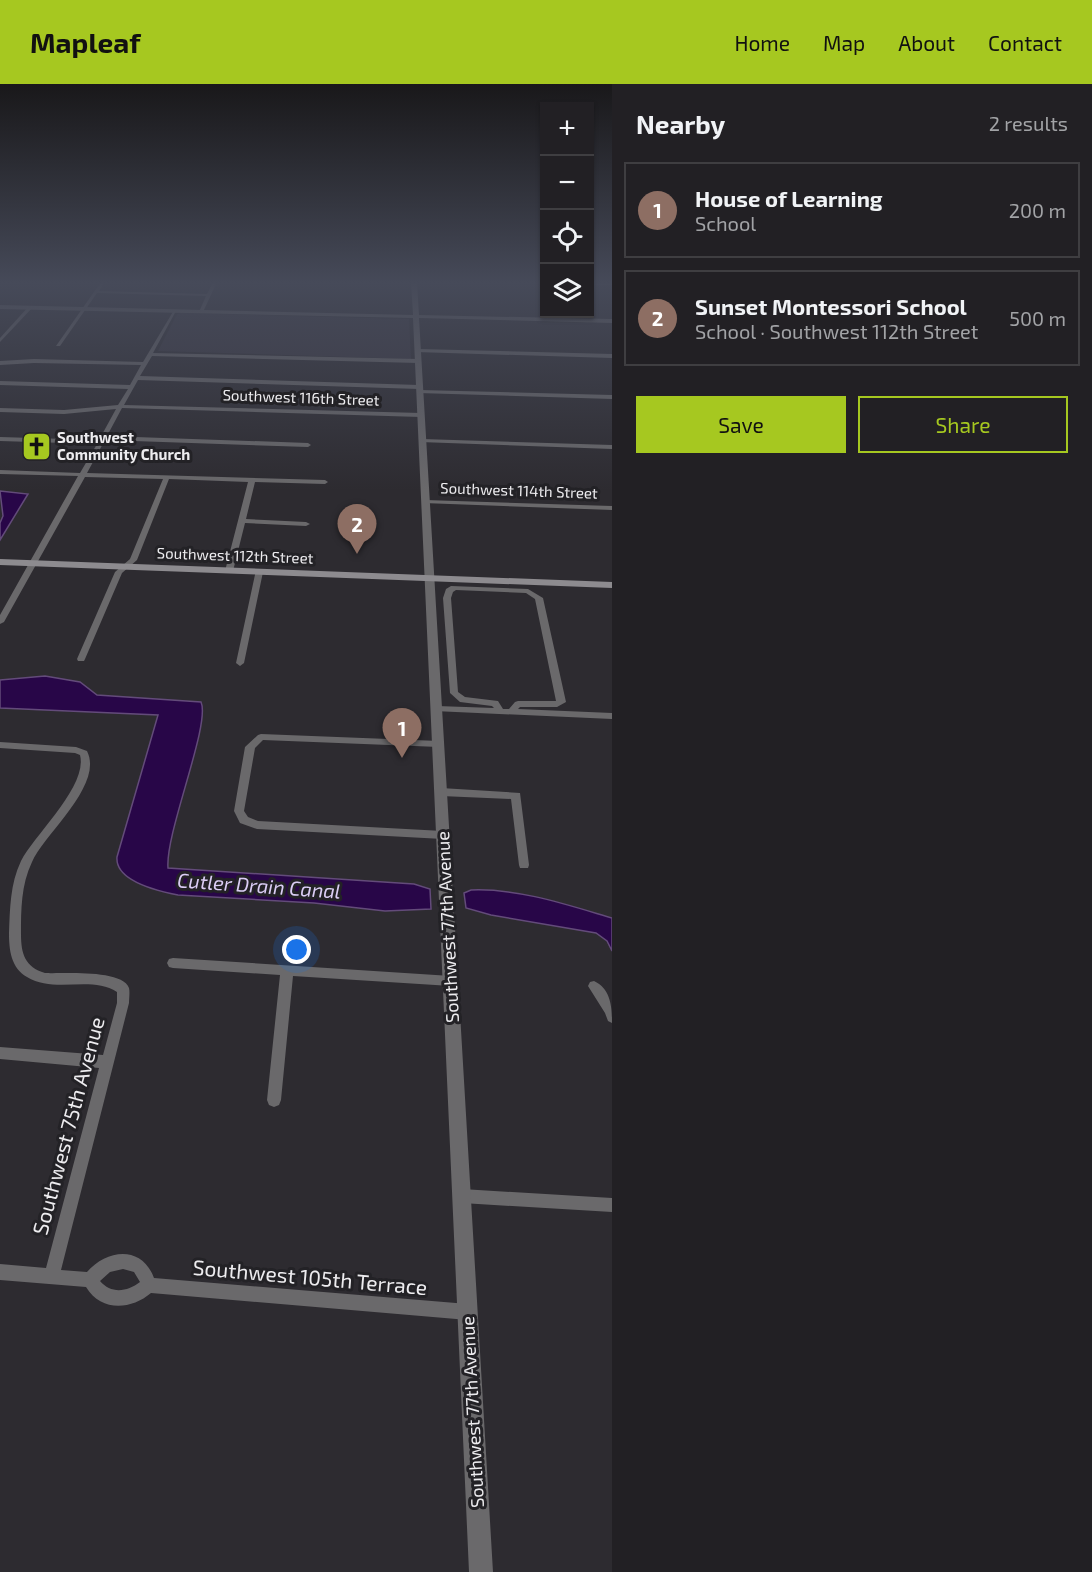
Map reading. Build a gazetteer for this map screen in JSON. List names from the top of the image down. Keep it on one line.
{"streets":{"main road":["Southwest 112th Street"],"street":["Southwest 116th Street","Southwest 114th Street","Southwest 77th Avenue","Southwest 75th Avenue","Southwest 105th Terrace"]},"crossings":[["Southwest 116th Street","Southwest 77th Avenue"],["Southwest 114th Street","Southwest 77th Avenue"],["Southwest 112th Street","Southwest 77th Avenue"],["Southwest 77th Avenue","Southwest 105th Terrace"]],"water":["Cutler Drain Canal"],"places":{"church":["Southwest Community Church"]},"page":{"header":"Mapleaf","nav":["Home","Map","About","Contact"],"heading":["Nearby","2 results"],"map_buttons":["+","−"],"list":[{"mark":"1","name":"House of Learning","note":"School","value":"200 m"},{"mark":"2","name":"Sunset Montessori School","note":"School · Southwest 112th Street","value":"500 m"}],"buttons":["Save","Share"],"pins":["2","1"]}}
